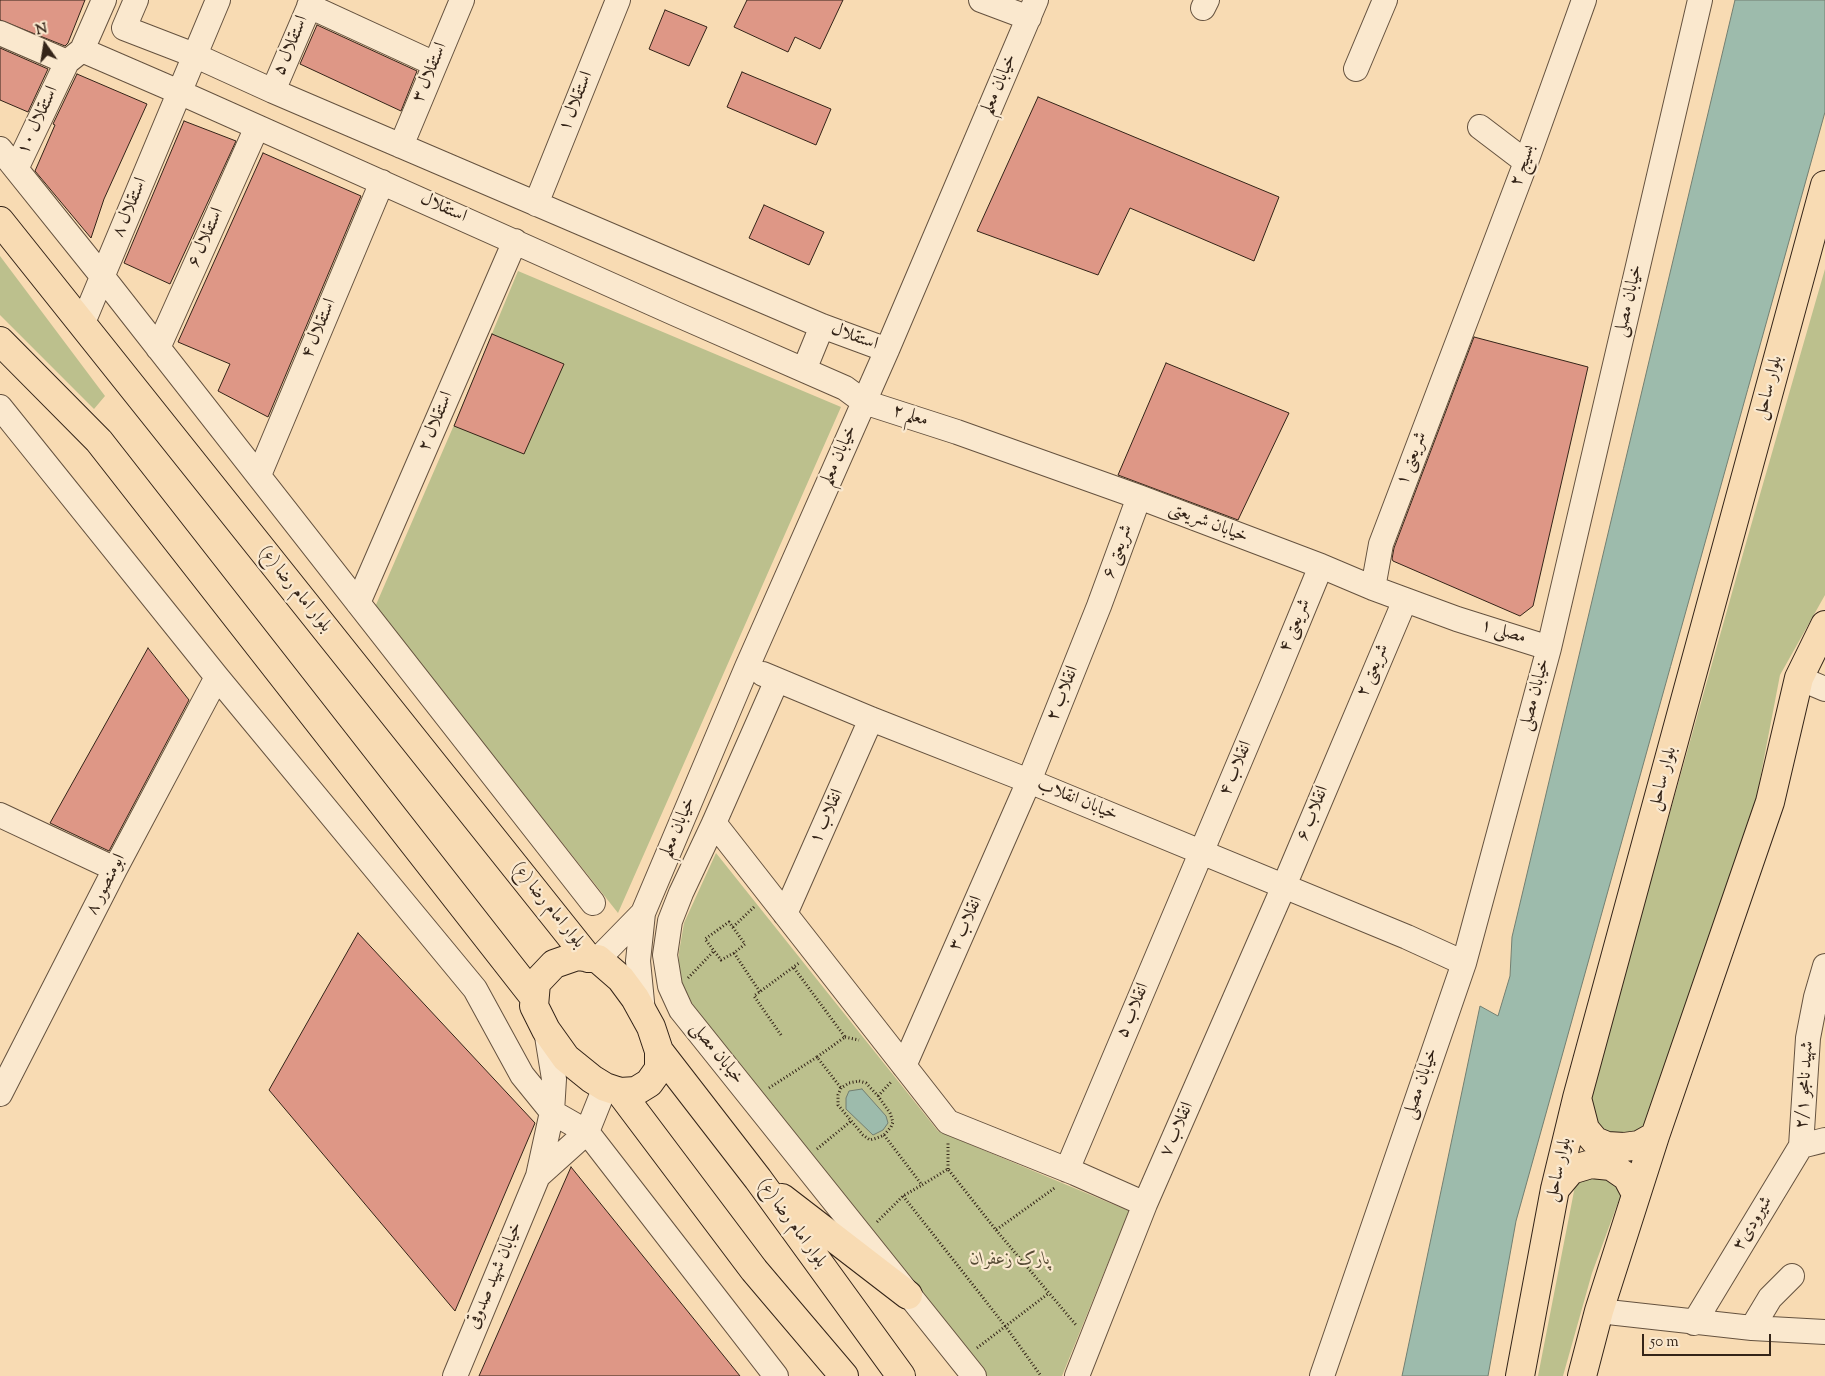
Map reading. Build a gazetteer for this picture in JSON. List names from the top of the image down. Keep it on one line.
{"streets":{"main road":["بلوار ساحل","بلوار امام رضا (ع)"],"street":["استقلال ۵","استقلال ۳","خیابان معلم","استقلال ۱","استقلال ۱۰","بسیج ۲","استقلال ۸","استقلال","استقلال ۶","خیابان مصلی","استقلال ۴","معلم ۲","استقلال ۲","شریعتی ۱","خیابان شریعتی","شریعتی ۶","شریعتی ۴","مصلی ۱","شریعتی ۲","انقلاب ۲","انقلاب ۴","خیابان انقلاب","انقلاب ۶","انقلاب ۱","ابومنصور ۸","انقلاب ۳","انقلاب ۵","شهید نامجو ۲/۱","انقلاب ۷","شیرودی۳","خیابان شهید صدوقی"]},"crossings":[["استقلال ۵","استقلال"],["استقلال ۳","استقلال"],["خیابان معلم","استقلال"],["خیابان معلم","معلم ۲"],["خیابان معلم","خیابان انقلاب"],["استقلال ۱","استقلال"],["استقلال ۱۰","استقلال"],["بسیج ۲","شریعتی ۱"],["استقلال ۸","استقلال"],["استقلال ۸","بلوار امام رضا (ع)"],["استقلال","استقلال ۶"],["استقلال","استقلال ۴"],["استقلال","معلم ۲"],["استقلال","استقلال ۲"],["خیابان مصلی","مصلی ۱"],["خیابان مصلی","خیابان انقلاب"],["معلم ۲","خیابان شریعتی"],["شریعتی ۱","خیابان شریعتی"],["خیابان شریعتی","شریعتی ۶"],["خیابان شریعتی","شریعتی ۴"],["خیابان شریعتی","مصلی ۱"],["خیابان شریعتی","شریعتی ۲"],["شریعتی ۶","انقلاب ۲"],["شریعتی ۴","انقلاب ۴"],["شریعتی ۲","انقلاب ۶"],["انقلاب ۲","خیابان انقلاب"],["انقلاب ۲","انقلاب ۳"],["انقلاب ۴","خیابان انقلاب"],["انقلاب ۴","انقلاب ۵"],["خیابان انقلاب","انقلاب ۶"],["خیابان انقلاب","انقلاب ۱"],["خیابان انقلاب","انقلاب ۳"],["خیابان انقلاب","انقلاب ۵"],["خیابان انقلاب","انقلاب ۷"],["انقلاب ۶","انقلاب ۷"],["شهید نامجو ۲/۱","شیرودی۳"]],"parks":["پارک زعفران"],"scale_bar":"50 m","north":"top"}
